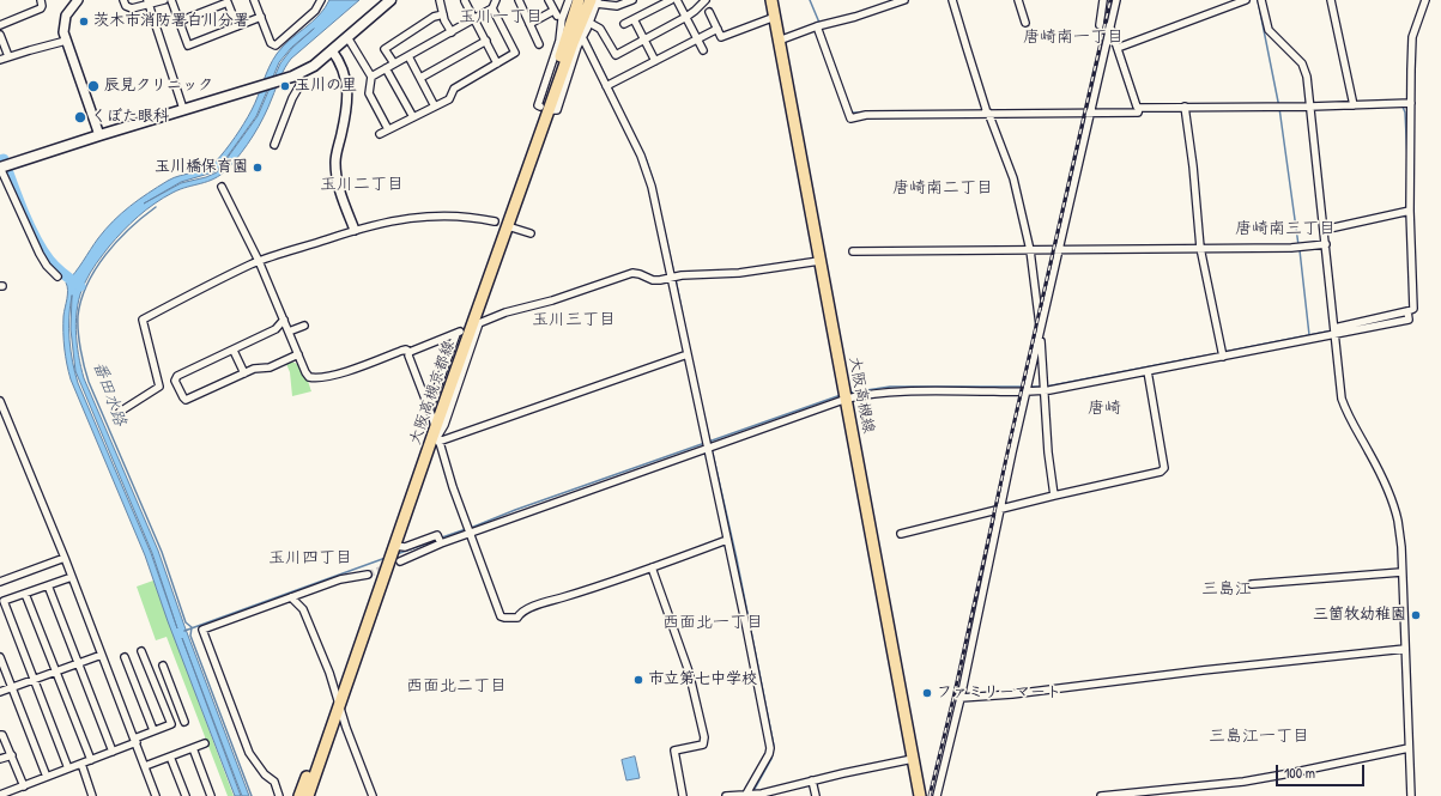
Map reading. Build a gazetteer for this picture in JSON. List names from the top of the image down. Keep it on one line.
{"streets":{"main road":["大阪高槻京都線","大阪高槻線"]},"districts":["玉川一丁目","唐崎南一丁目","玉川二丁目","唐崎南二丁目","唐崎南三丁目","玉川三丁目","唐崎","玉川四丁目","三島江","西面北一丁目","西面北二丁目","三島江一丁目"],"water":["番田水路"],"places":["茨木市消防署白川分署","辰見クリニック","玉川の里","くぼた眼科","玉川橋保育園","三箇牧幼稚園","市立第七中学校","ファミリーマート"],"scale_bar":"100 m"}
